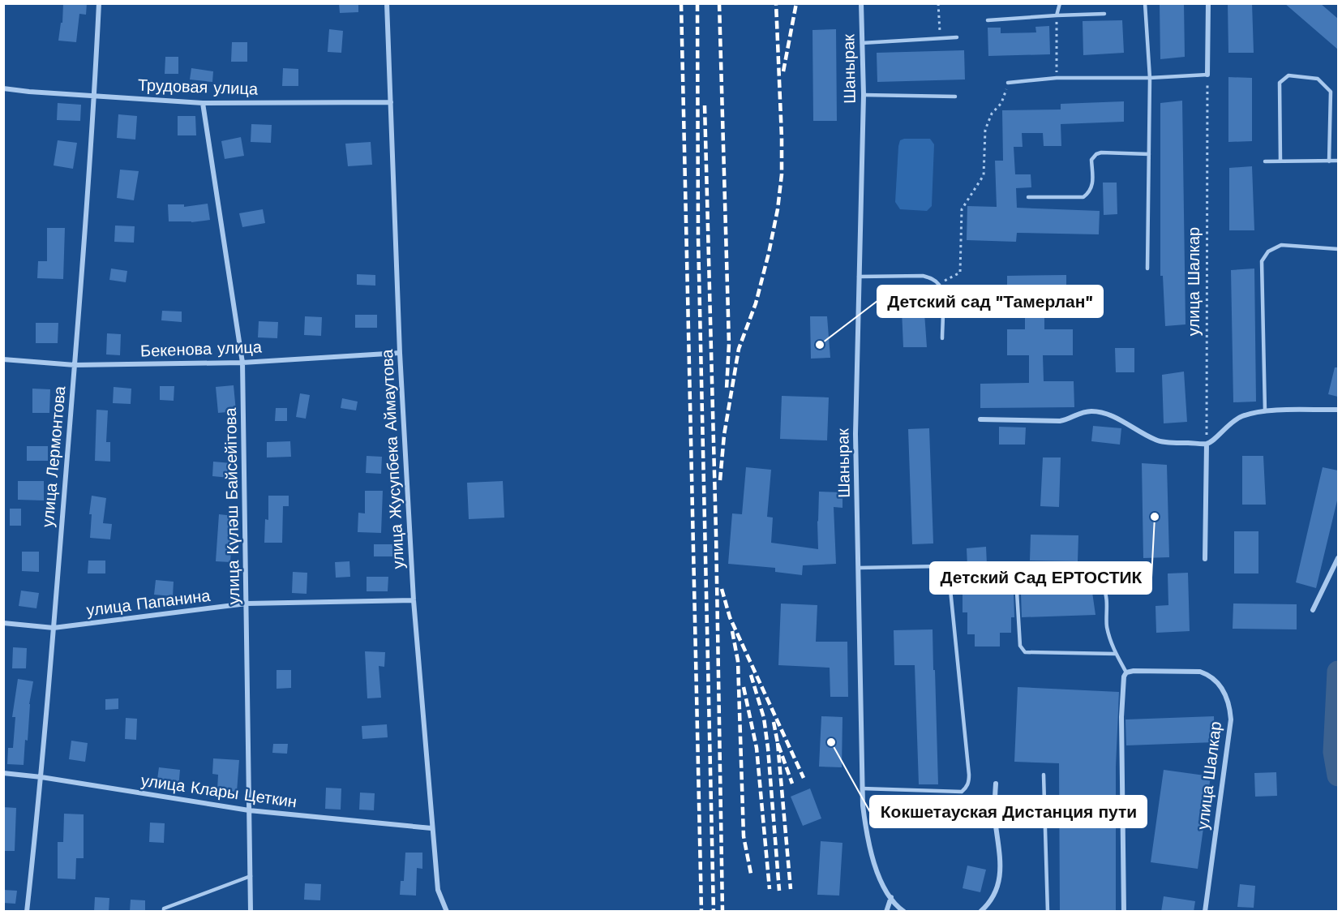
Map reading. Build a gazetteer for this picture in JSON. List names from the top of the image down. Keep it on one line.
{"streets":{"street":["Шанырак","Трудовая улица","улица Шалкар","Бекенова улица","улица Лермонтова","улица Жусупбека Аймаутова","улица Күләш Байсейітова","улица Папанина","улица Клары Цеткин"]},"crossings":[["Трудовая улица","улица Лермонтова"],["Трудовая улица","улица Жусупбека Аймаутова"],["Трудовая улица","улица Күләш Байсейітова"],["Бекенова улица","улица Лермонтова"],["Бекенова улица","улица Жусупбека Аймаутова"],["Бекенова улица","улица Күләш Байсейітова"],["улица Лермонтова","улица Папанина"],["улица Лермонтова","улица Клары Цеткин"],["улица Жусупбека Аймаутова","улица Папанина"],["улица Жусупбека Аймаутова","улица Клары Цеткин"],["улица Күләш Байсейітова","улица Папанина"],["улица Күләш Байсейітова","улица Клары Цеткин"]],"places":["Детский сад \"Тамерлан\"","Детский Сад ЕРТОСТИК","Кокшетауская Дистанция пути"]}
